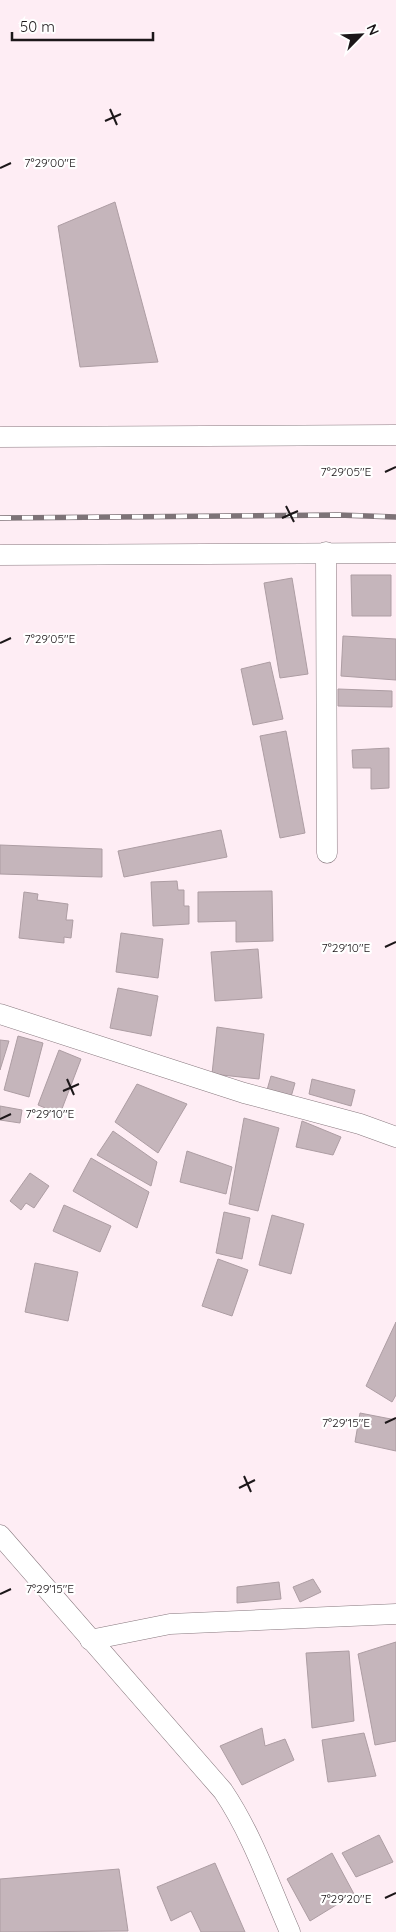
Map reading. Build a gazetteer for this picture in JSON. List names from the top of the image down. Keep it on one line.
{"scale_bar":"50 m","north":"top right","coordinates":["7°29'00\"E","7°29'05\"E","7°29'10\"E","7°29'15\"E","7°29'20\"E"]}
